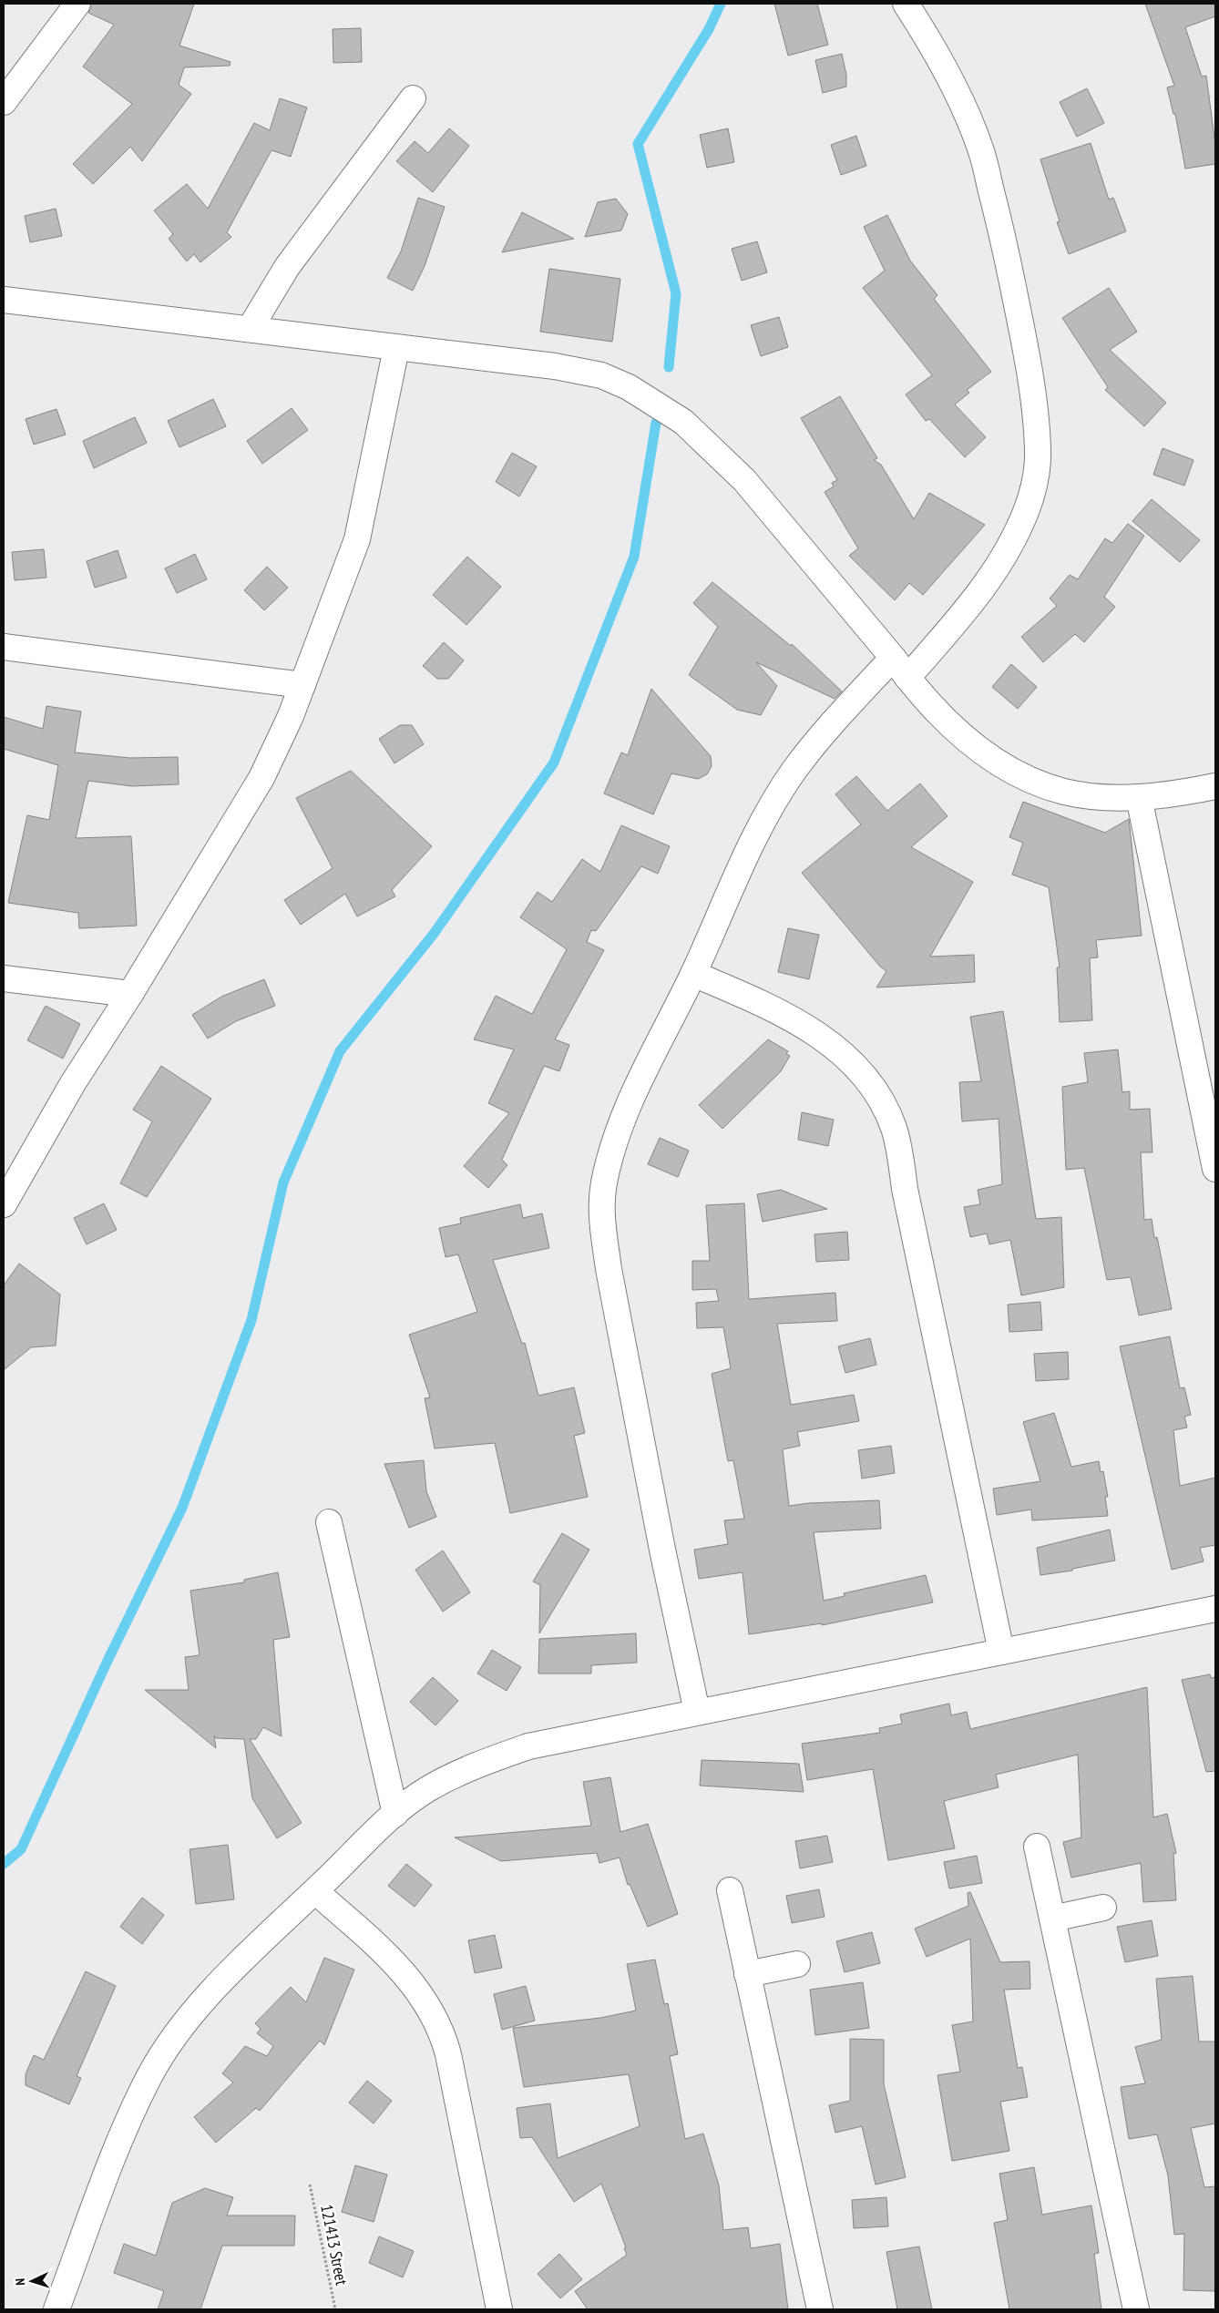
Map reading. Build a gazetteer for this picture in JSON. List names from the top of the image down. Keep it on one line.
{"streets":{"path":["121413 Street"]},"north":"left"}
